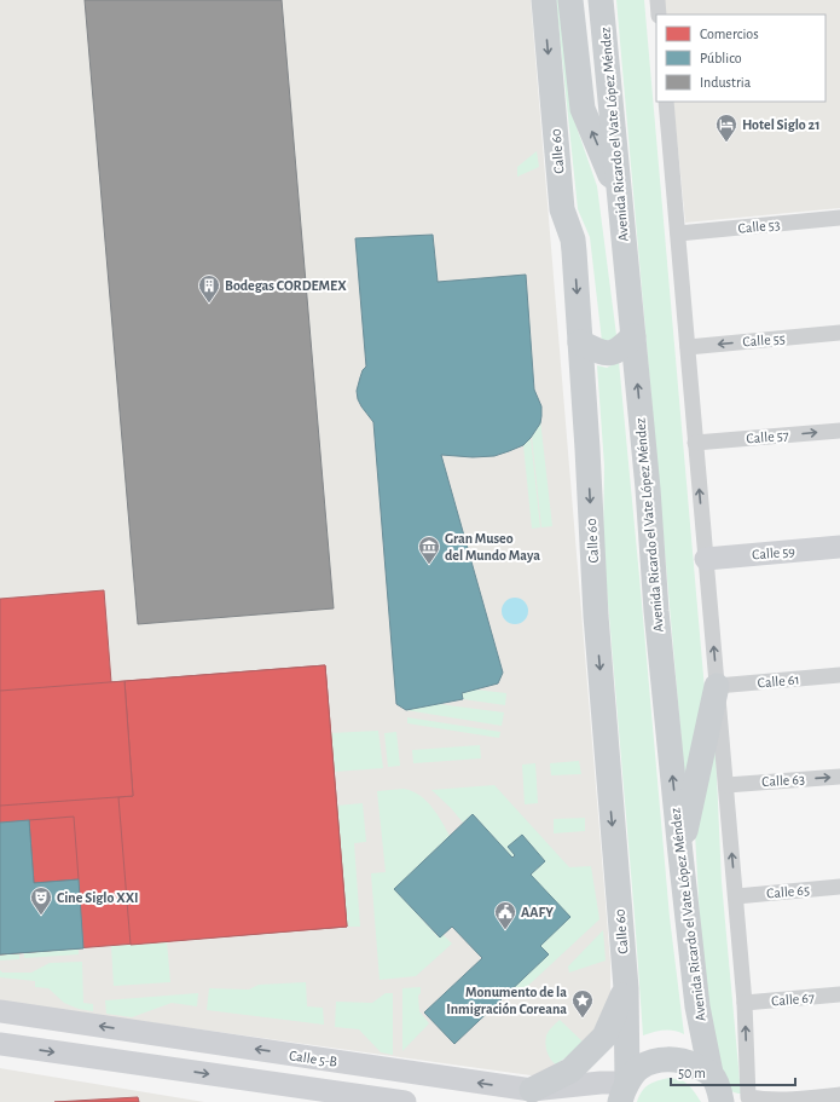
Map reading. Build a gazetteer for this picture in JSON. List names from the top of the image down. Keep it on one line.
{"streets":{"main road":["Avenida Ricardo el Vate López Méndez","Calle 60"],"street":["Calle 53","Calle 55","Calle 57","Calle 59","Calle 61","Calle 63","Calle 65","Calle 67","Calle 5-B"]},"crossings":[["Calle 60","Calle 5-B"]],"one_way":["Calle 55","Calle 57","Calle 63"],"places":{"hotel":["Hotel Siglo 21"],"building":["Bodegas CORDEMEX"],"museum":["Gran Museo del Mundo Maya"],"theatre":["Cine Siglo XXI"],"public building":["AAFY"],"place":["Monumento de la Inmigración Coreana"]},"legend":["Comercios","Público","Industria"],"scale_bar":"50 m"}
